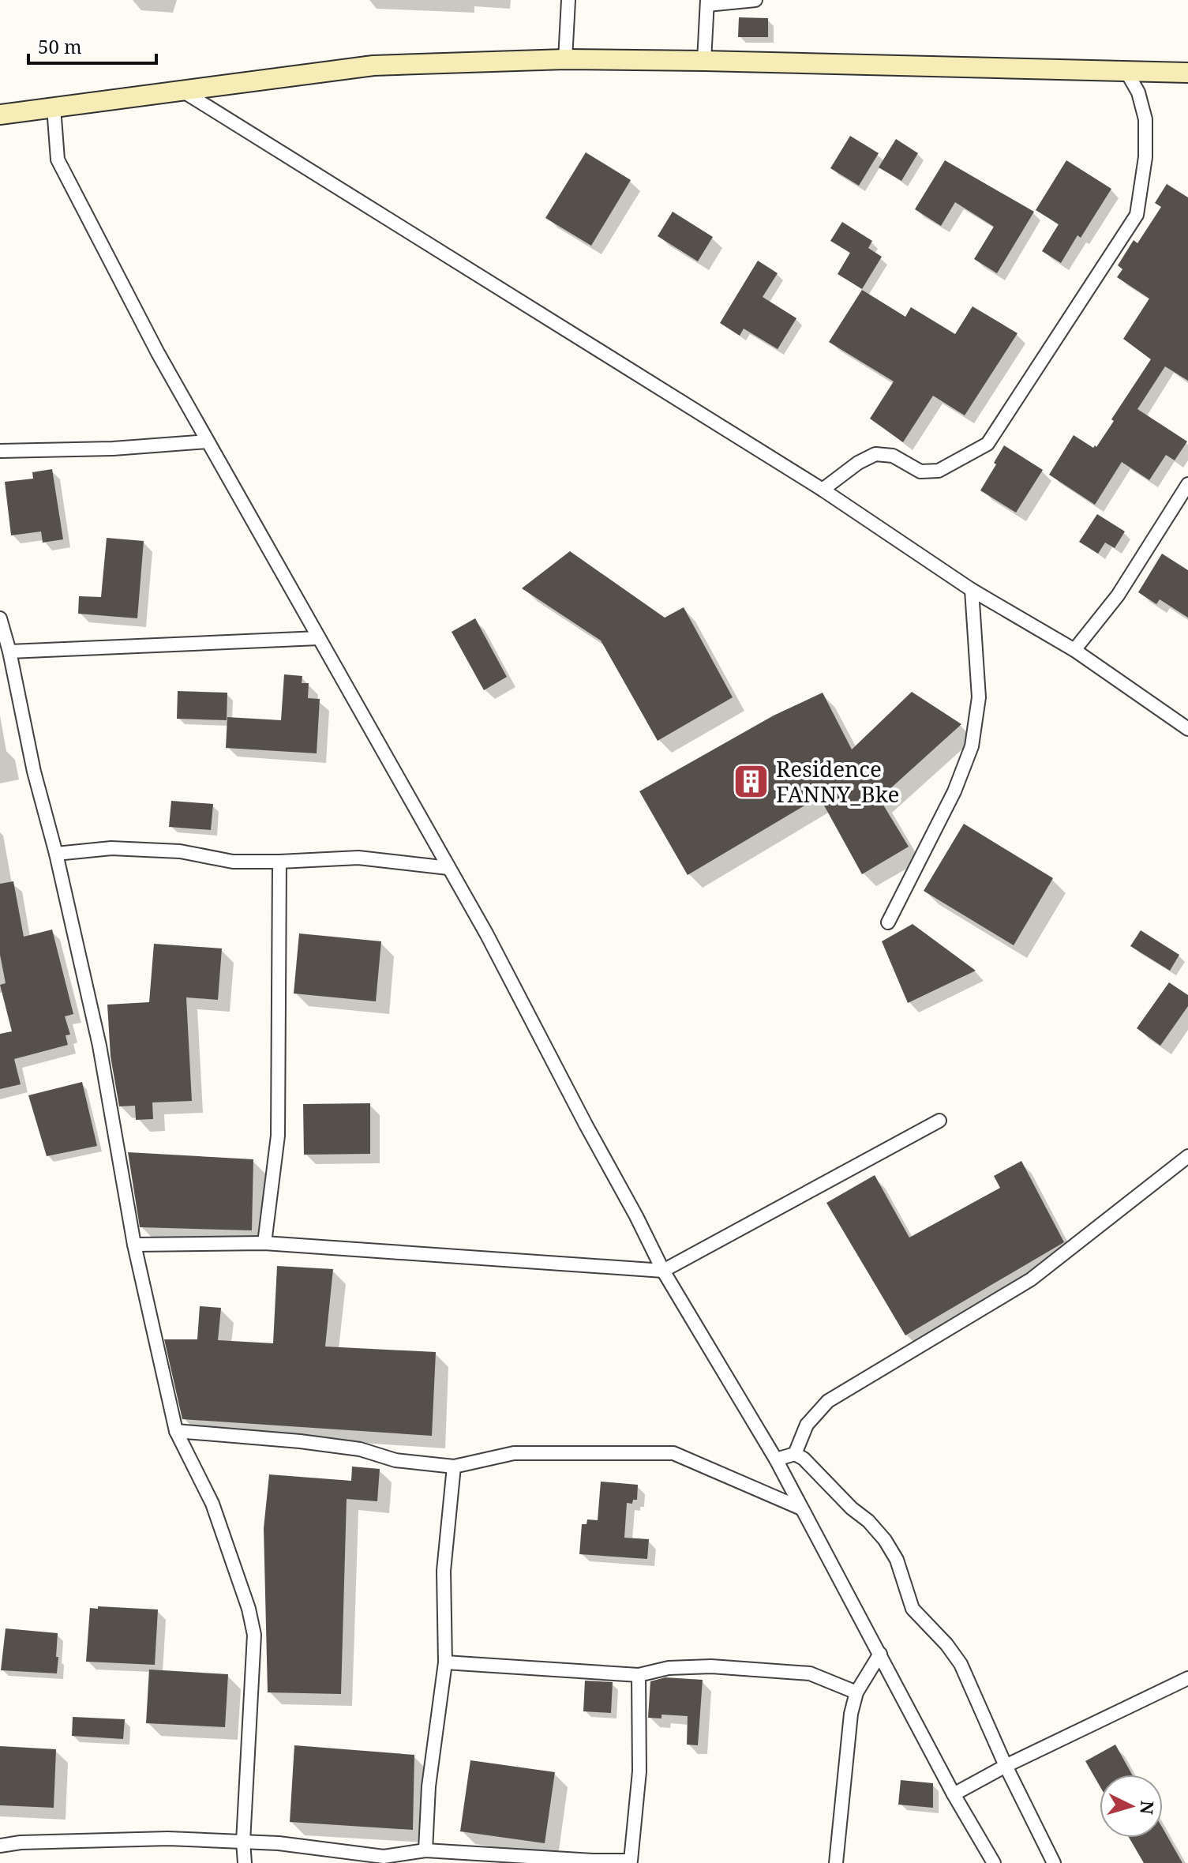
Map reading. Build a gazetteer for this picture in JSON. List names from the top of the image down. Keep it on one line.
{"places":{"building":["Residence FANNY_Bke"]},"scale_bar":"50 m","north":"right"}
